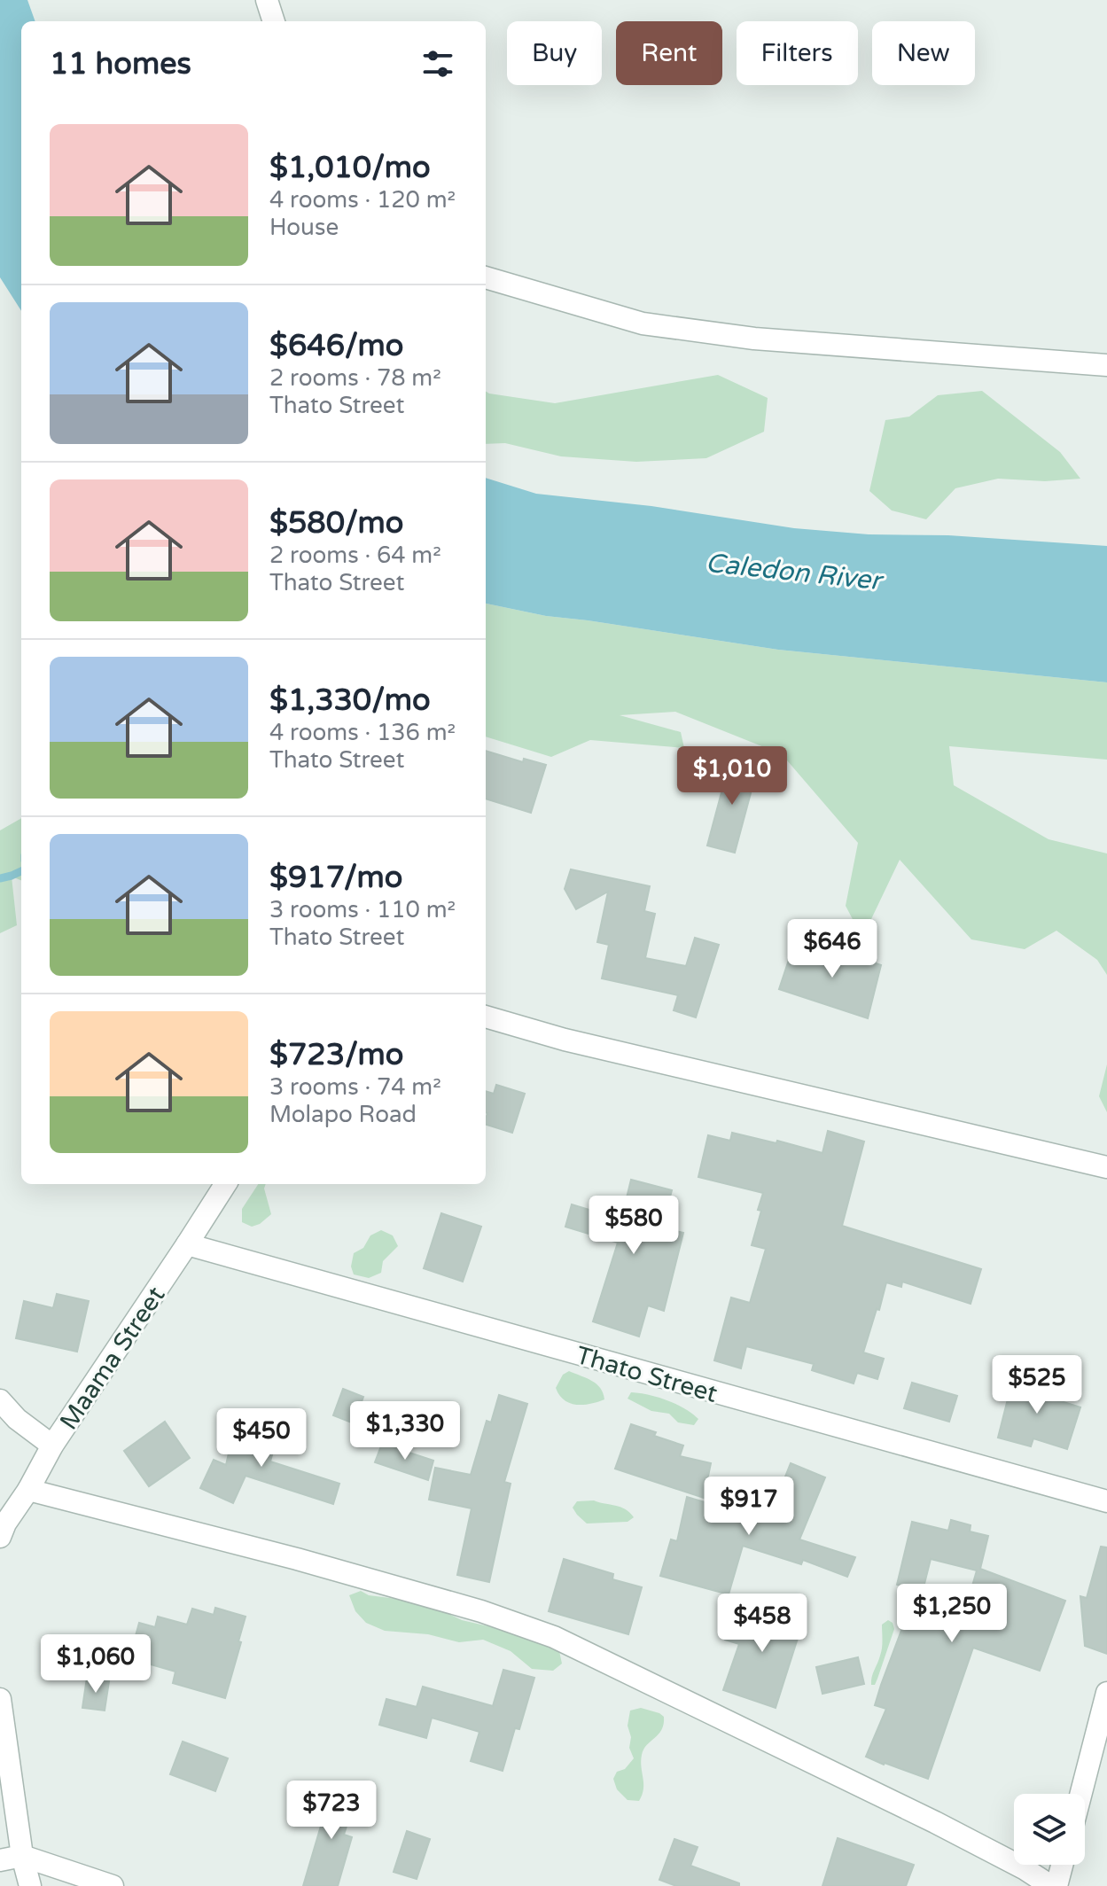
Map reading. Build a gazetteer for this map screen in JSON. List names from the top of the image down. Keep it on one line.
{"streets":{"street":["Maama Street","Thato Street"]},"crossings":[["Maama Street","Thato Street"]],"water":["Caledon River"],"page":{"chip":["Buy","Rent","Filters","New"],"heading":"11 homes","list":[{"name":"$1,010/mo","note":"4 rooms · 120 m² · House"},{"name":"$646/mo","note":"2 rooms · 78 m² · Thato Street"},{"name":"$580/mo","note":"2 rooms · 64 m² · Thato Street"},{"name":"$1,330/mo","note":"4 rooms · 136 m² · Thato Street"},{"name":"$917/mo","note":"3 rooms · 110 m² · Thato Street"},{"name":"$723/mo","note":"3 rooms · 74 m² · Molapo Road"}],"price":["$1,010","$646","$580","$525","$1,330","$450","$917","$1,250","$458","$1,060","$723"]}}
